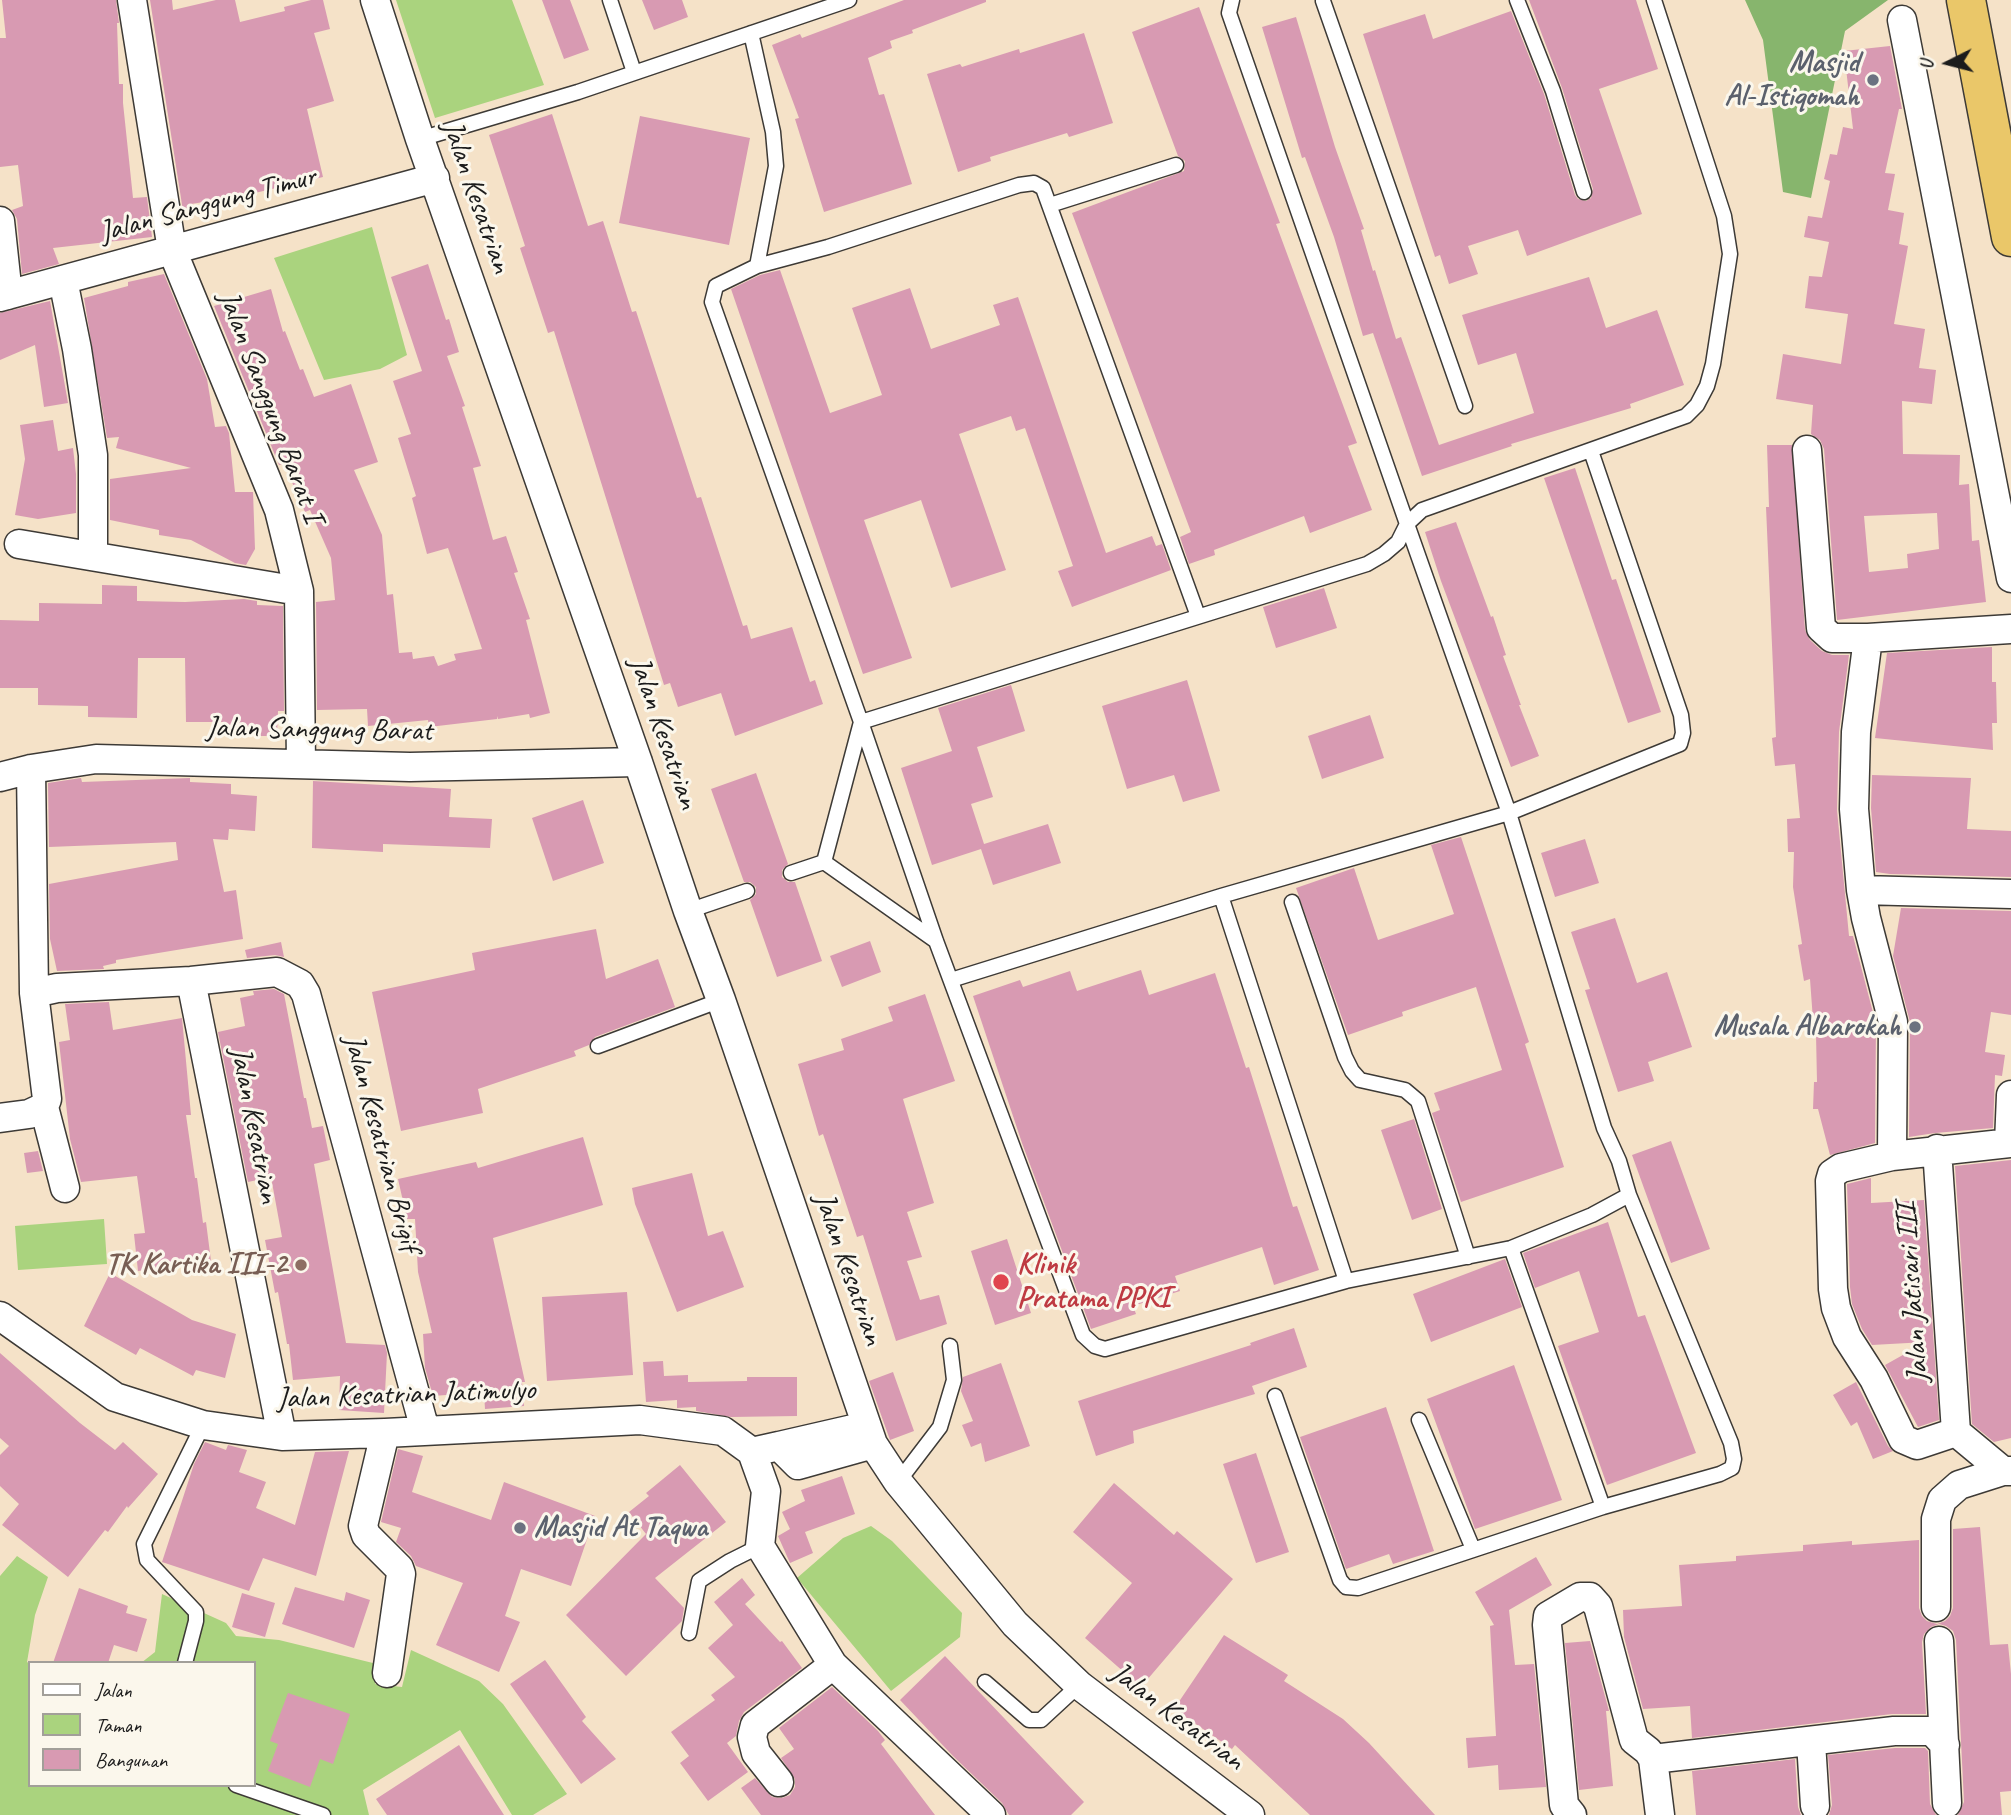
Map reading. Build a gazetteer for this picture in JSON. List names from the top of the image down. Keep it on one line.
{"streets":{"street":["Jalan Kesatrian","Jalan Sanggung Timur","Jalan Sanggung Barat I","Jalan Sanggung Barat","Jalan Kesatrian Brigif","Jalan Jatisari III","Jalan Kesatrian Jatimulyo"]},"crossings":[["Jalan Kesatrian","Jalan Sanggung Timur"],["Jalan Kesatrian","Jalan Sanggung Barat"],["Jalan Kesatrian","Jalan Kesatrian Brigif"],["Jalan Kesatrian","Jalan Kesatrian Jatimulyo"],["Jalan Sanggung Timur","Jalan Sanggung Barat I"],["Jalan Sanggung Barat I","Jalan Sanggung Barat"],["Jalan Kesatrian Brigif","Jalan Kesatrian Jatimulyo"]],"places":["Masjid Al-Istiqomah","Musala Albarokah","TK Kartika III-2","Klinik Pratama PPKI","Masjid At Taqwa"],"legend":["Jalan","Taman","Bangunan"],"north":"left"}
